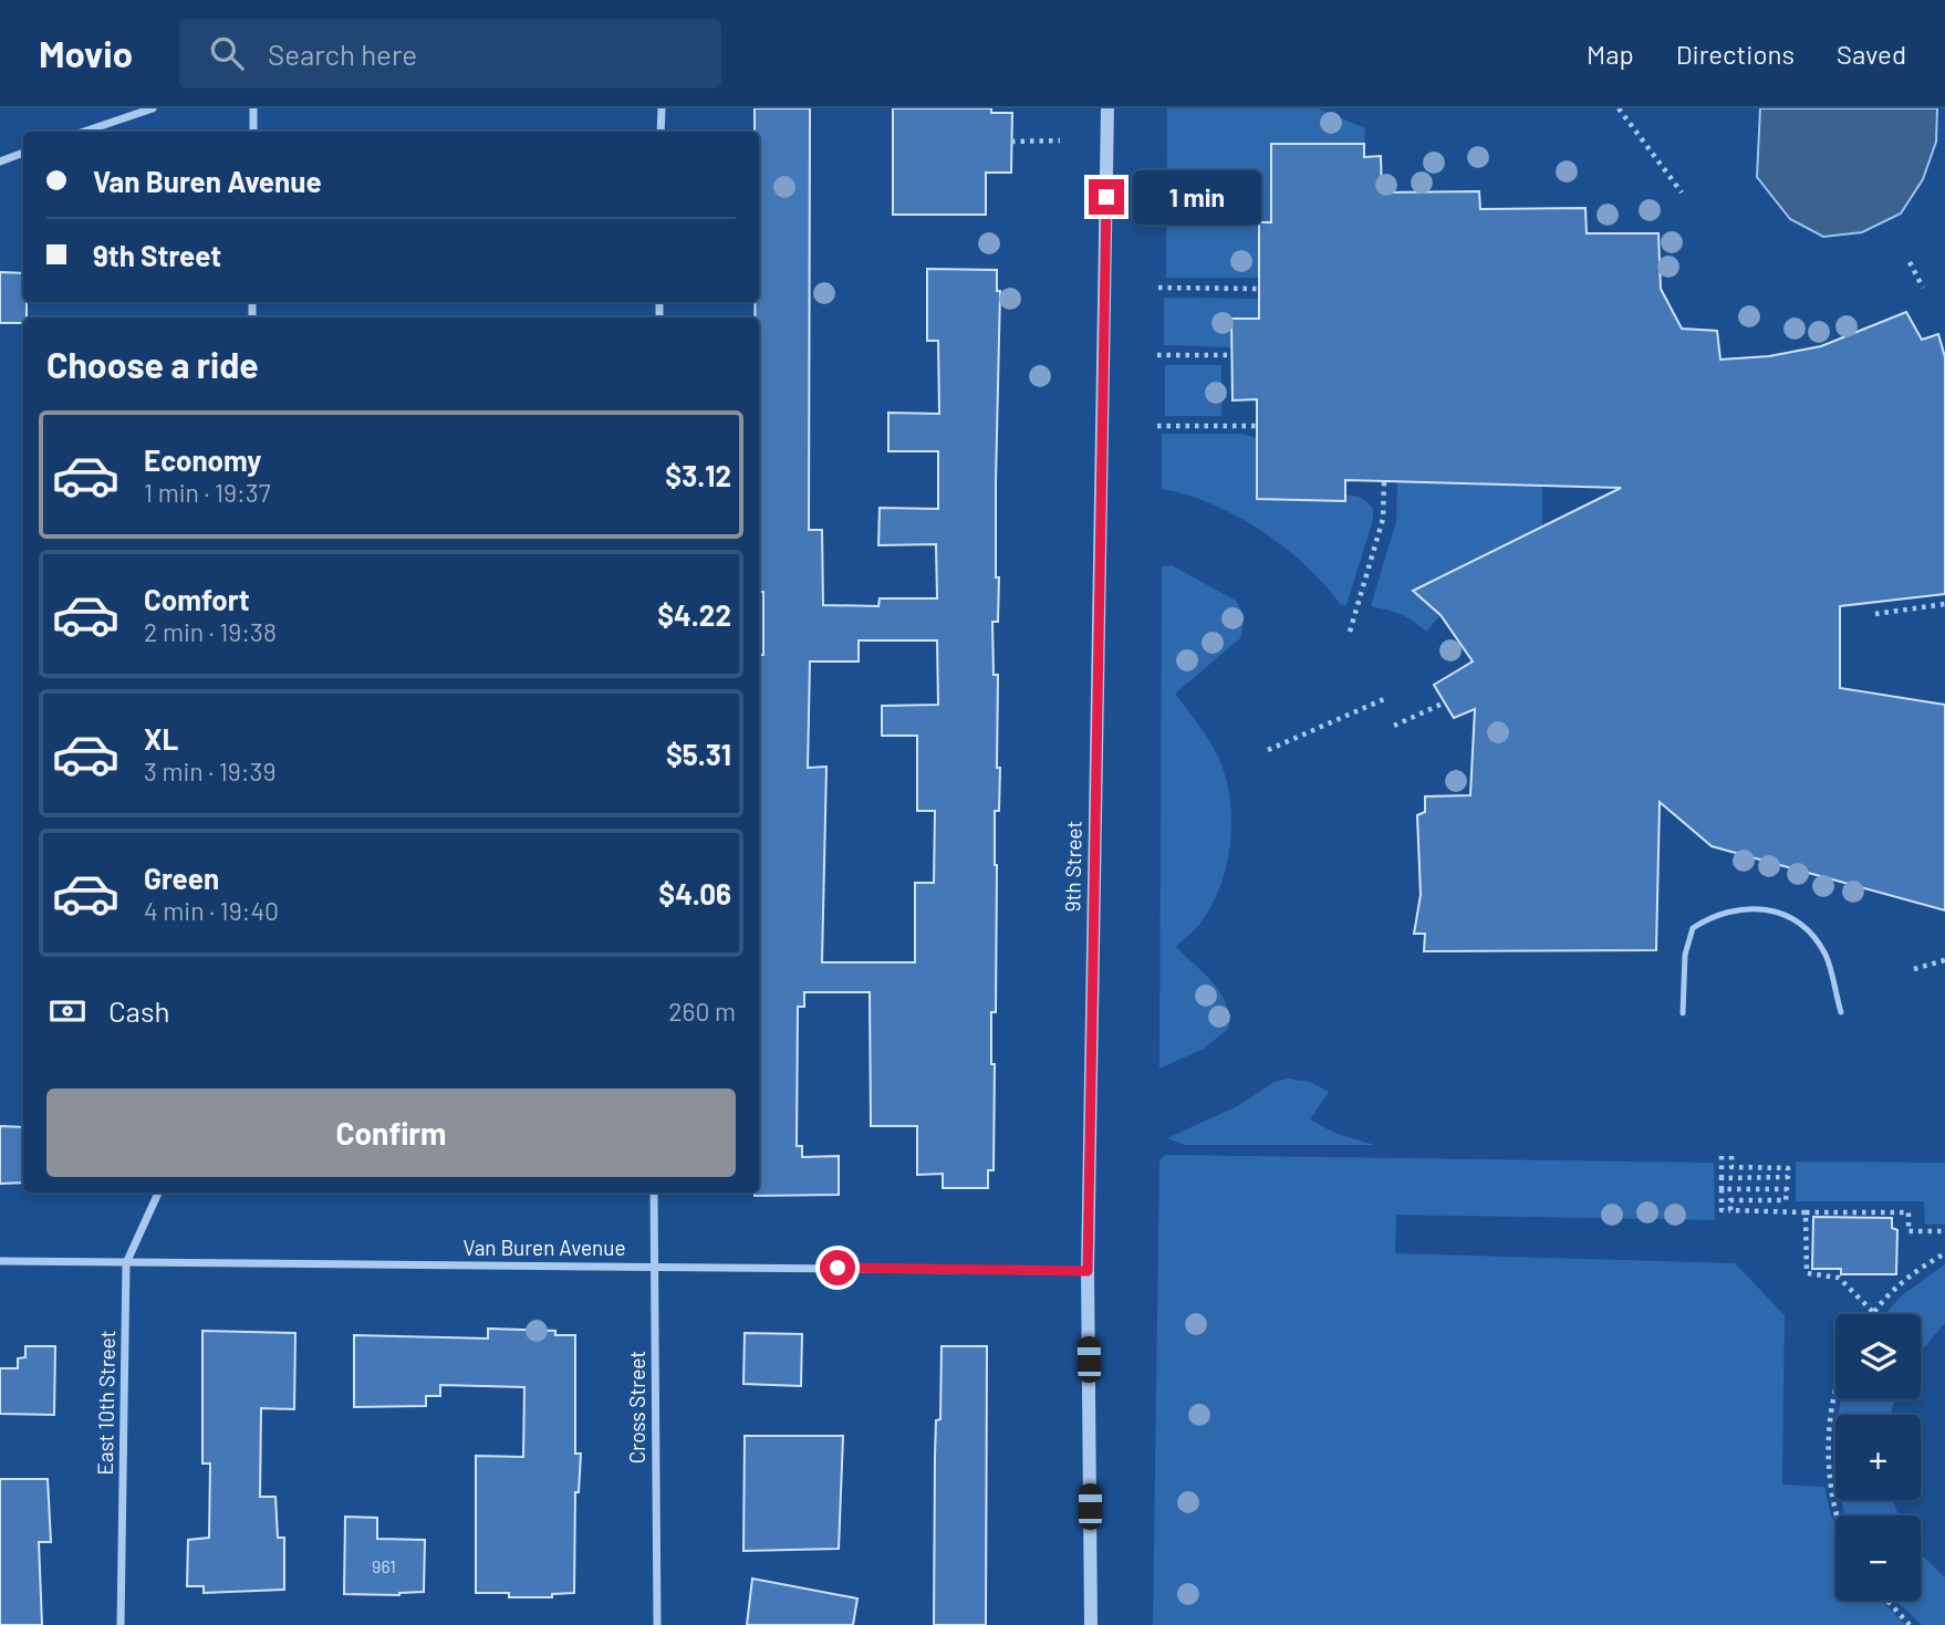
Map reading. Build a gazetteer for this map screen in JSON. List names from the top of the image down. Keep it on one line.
{"streets":{"street":["9th Street","Van Buren Avenue","East 10th Street","Cross Street"]},"crossings":[["9th Street","Van Buren Avenue"],["Van Buren Avenue","East 10th Street"],["Van Buren Avenue","Cross Street"]],"house_numbers":["961"],"page":{"header":"Movio","search":"Search here","nav":["Map","Directions","Saved"],"banner":["Van Buren Avenue","9th Street"],"bubble":"1 min","heading":"Choose a ride","list":[{"name":"Economy","note":"1 min · 19:37","value":"$3.12"},{"name":"Comfort","note":"2 min · 19:38","value":"$4.22"},{"name":"XL","note":"3 min · 19:39","value":"$5.31"},{"name":"Green","note":"4 min · 19:40","value":"$4.06"}],"pay":["Cash","260 m"],"buttons":"Confirm","map_buttons":["+","−"]}}
